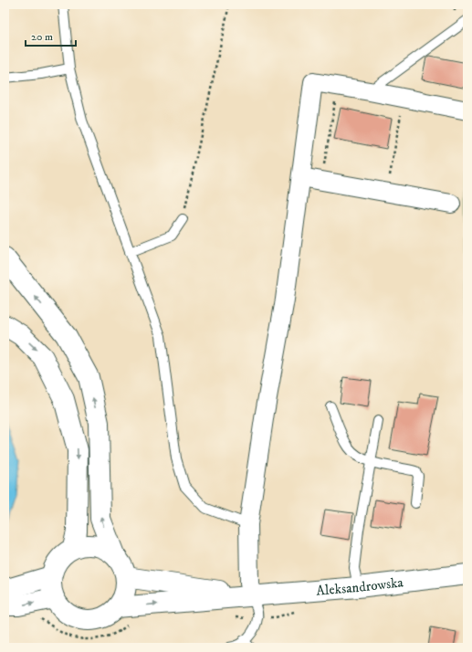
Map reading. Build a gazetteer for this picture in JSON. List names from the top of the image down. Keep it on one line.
{"streets":{"main road":["Aleksandrowska"]},"scale_bar":"20 m"}
